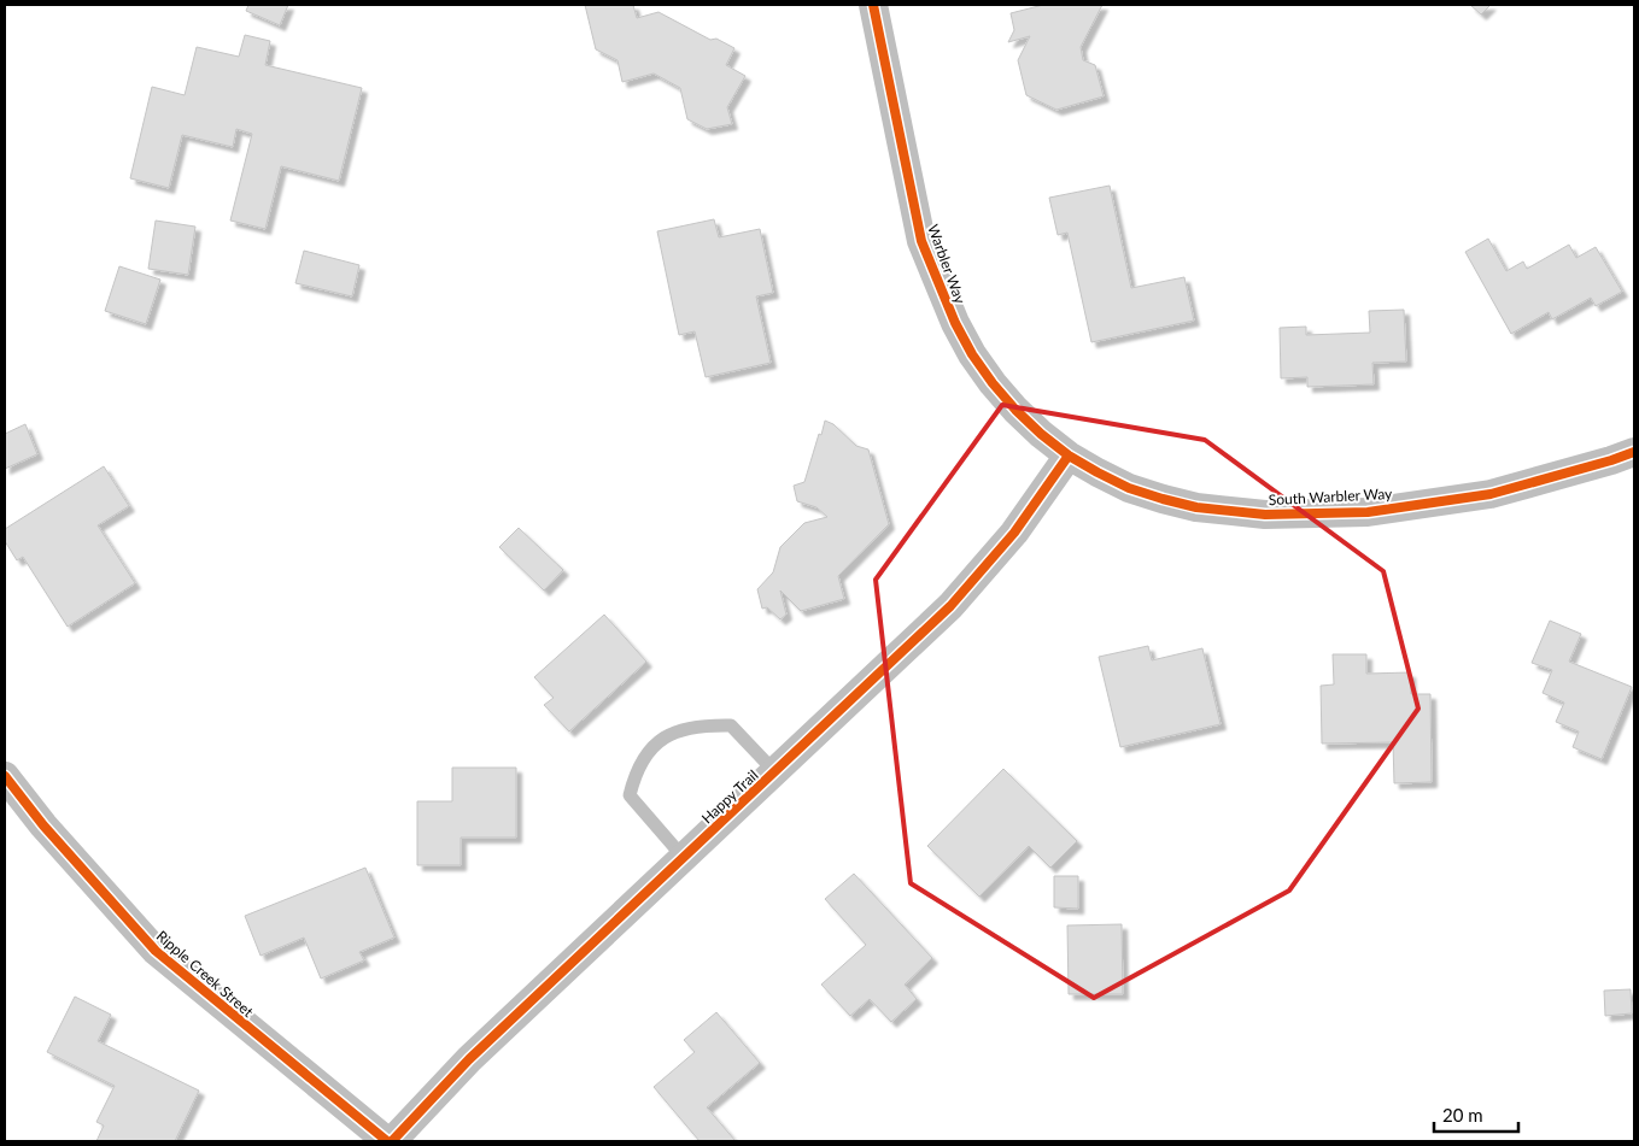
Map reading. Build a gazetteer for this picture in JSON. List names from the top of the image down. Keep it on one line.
{"streets":{"street":["Warbler Way","South Warbler Way","Happy Trail","Ripple Creek Street"]},"crossings":[["Warbler Way","South Warbler Way"],["Warbler Way","Happy Trail"],["South Warbler Way","Happy Trail"]],"scale_bar":"20 m"}
